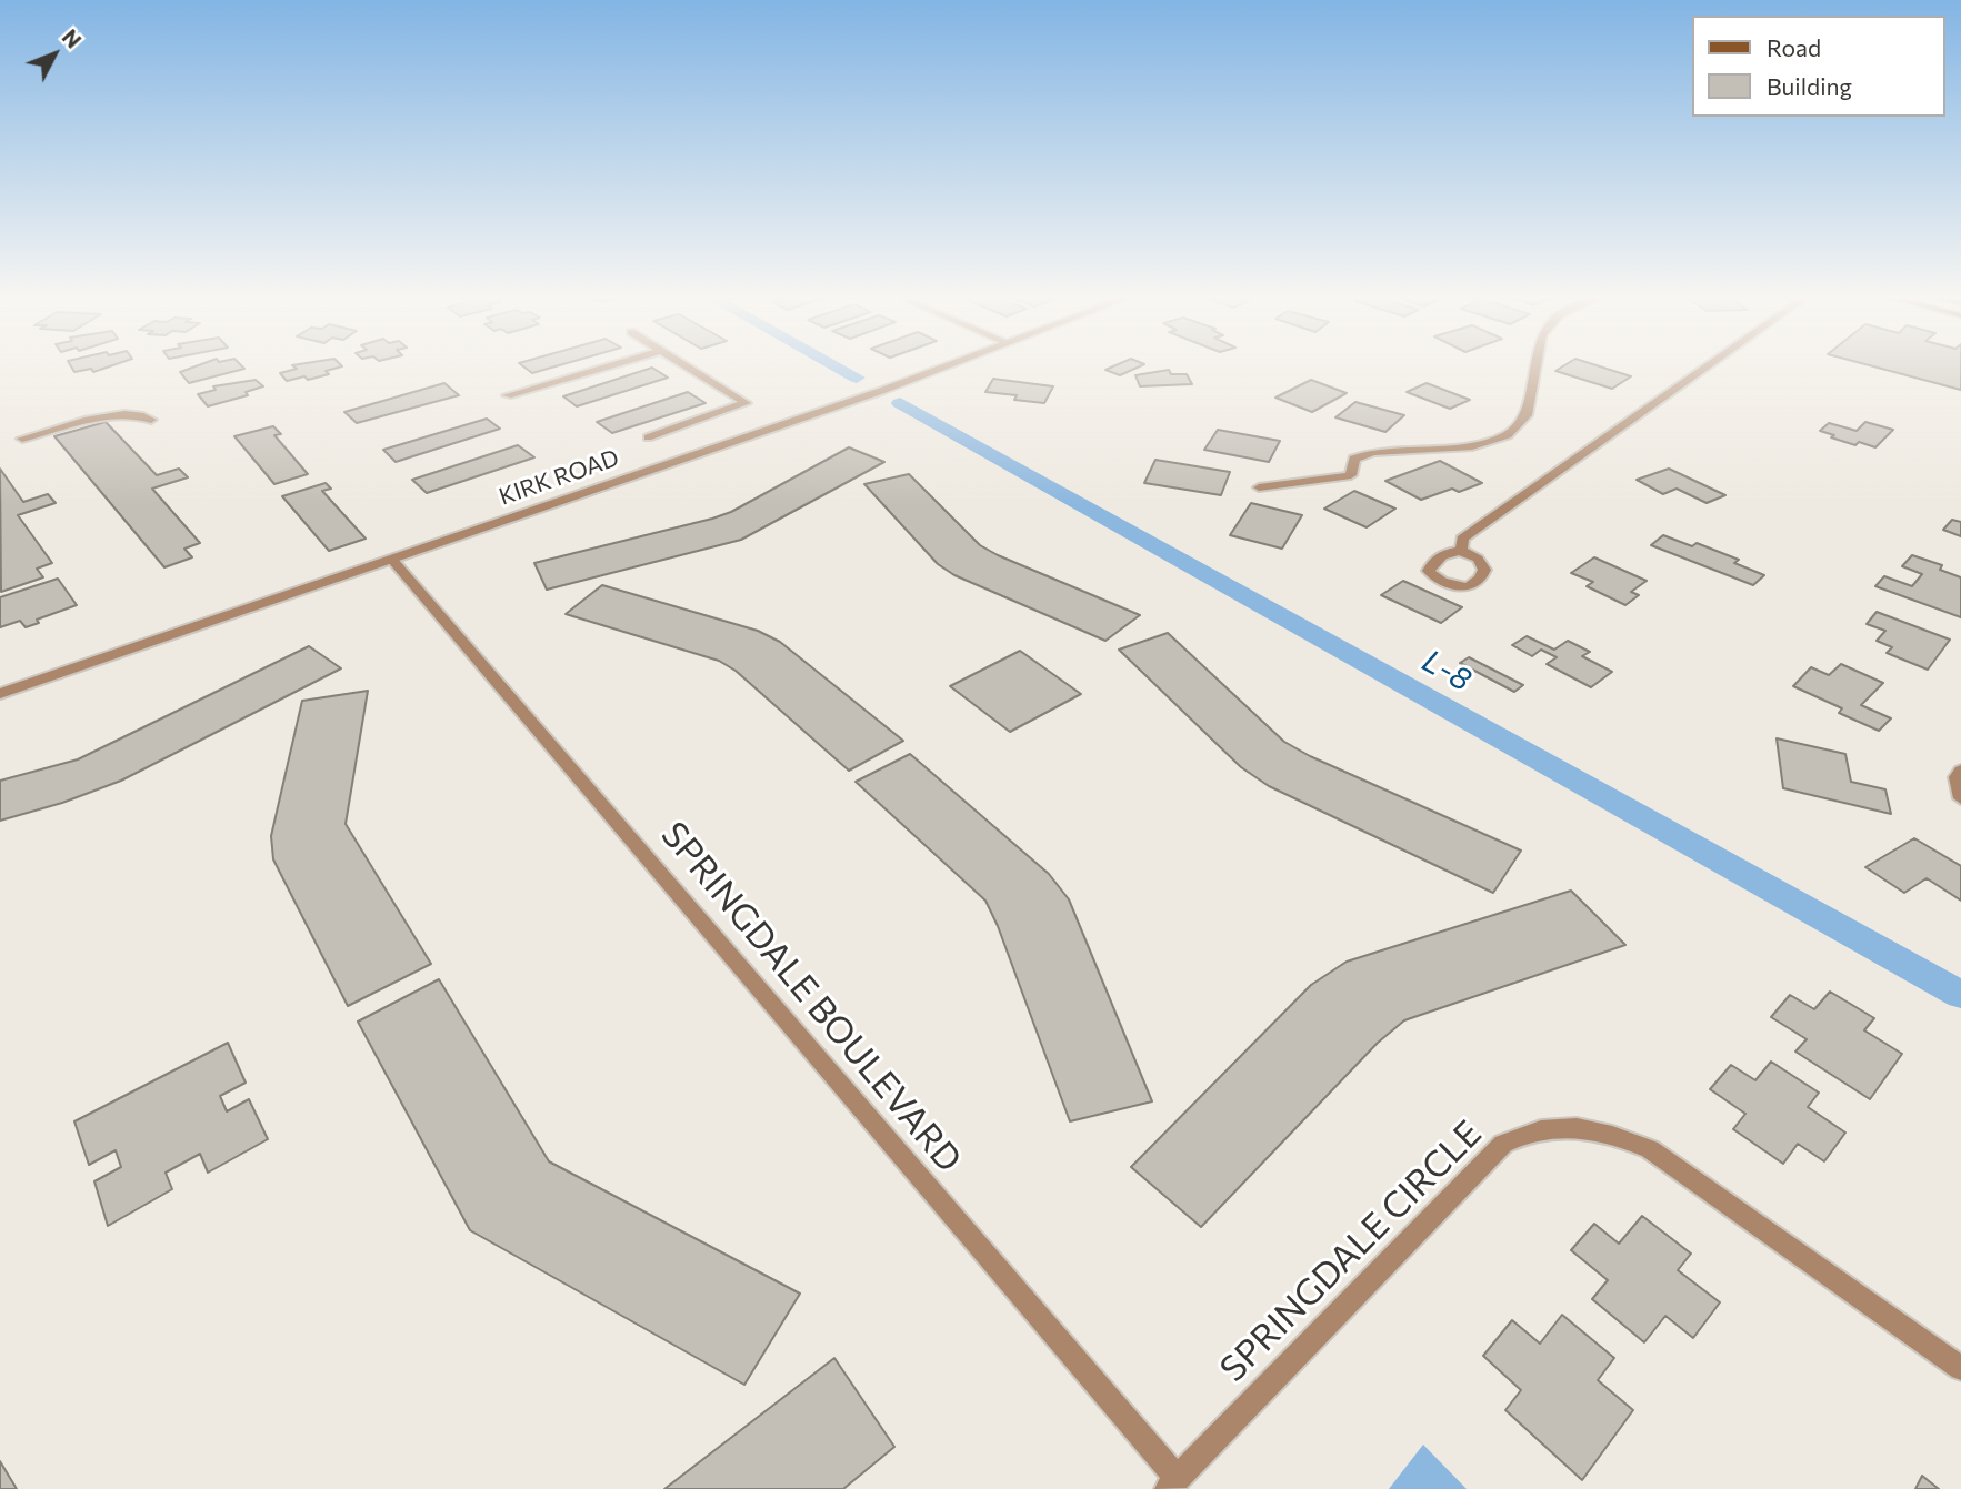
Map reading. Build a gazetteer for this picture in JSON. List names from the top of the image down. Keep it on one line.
{"streets":{"street":["KIRK ROAD","SPRINGDALE BOULEVARD","SPRINGDALE CIRCLE"]},"crossings":[["KIRK ROAD","SPRINGDALE BOULEVARD"],["SPRINGDALE BOULEVARD","SPRINGDALE CIRCLE"]],"water":["L-8"],"legend":["Road","Building"],"north":"top right"}
